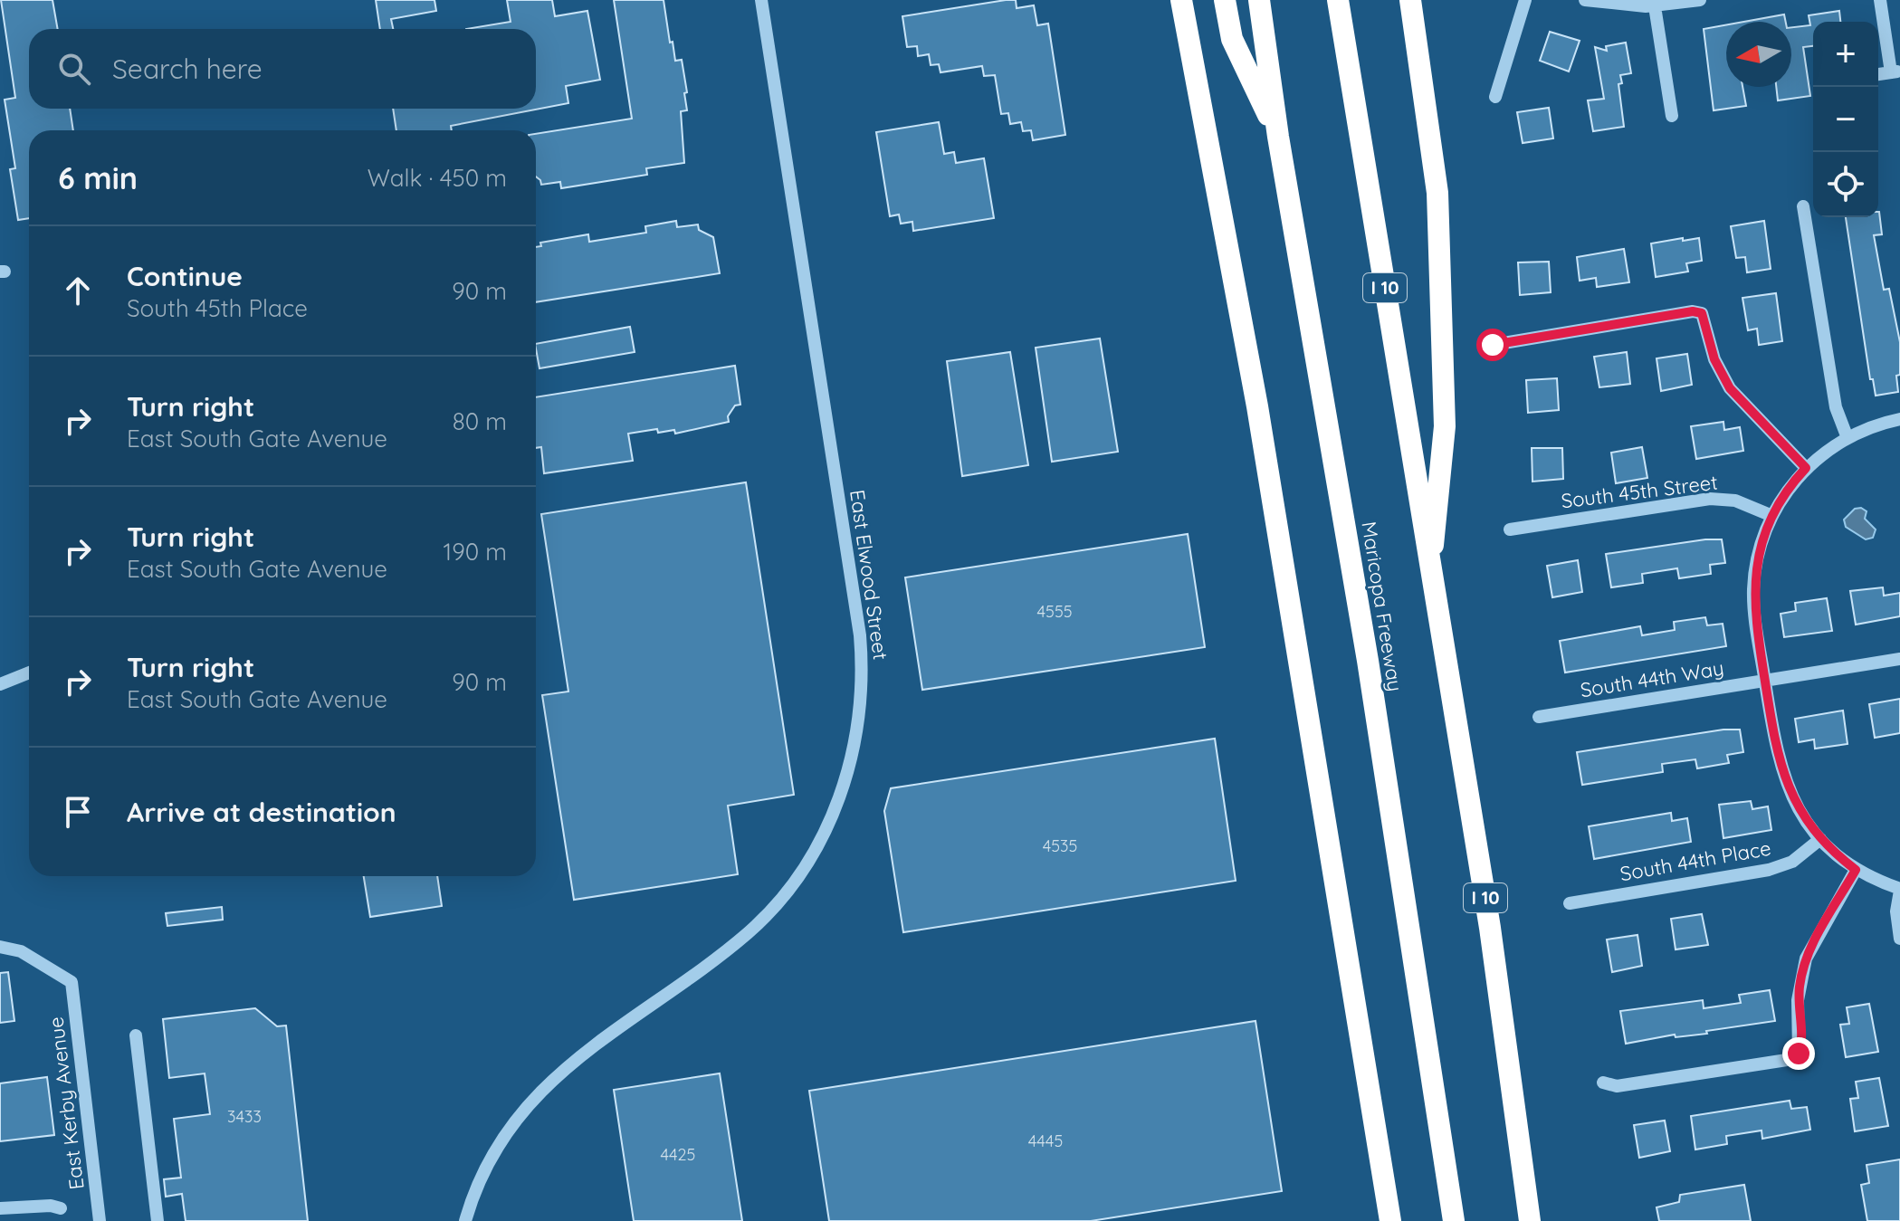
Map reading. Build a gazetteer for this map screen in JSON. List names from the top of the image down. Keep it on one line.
{"streets":{"highway":["I 10","Maricopa Freeway"],"street":["South 45th Street","East Elwood Street","South 44th Way","South 44th Place","East Kerby Avenue"]},"house_numbers":["4555","4535","3433","4445","4425"],"north":"left","page":{"map_buttons":["+","−"],"search":"Search here","heading":["6 min","Walk · 450 m"],"list":[["Continue","South 45th Place","90 m"],["Turn right","East South Gate Avenue","80 m"],["Turn right","East South Gate Avenue","190 m"],["Turn right","East South Gate Avenue","90 m"],"Arrive at destination"]}}
